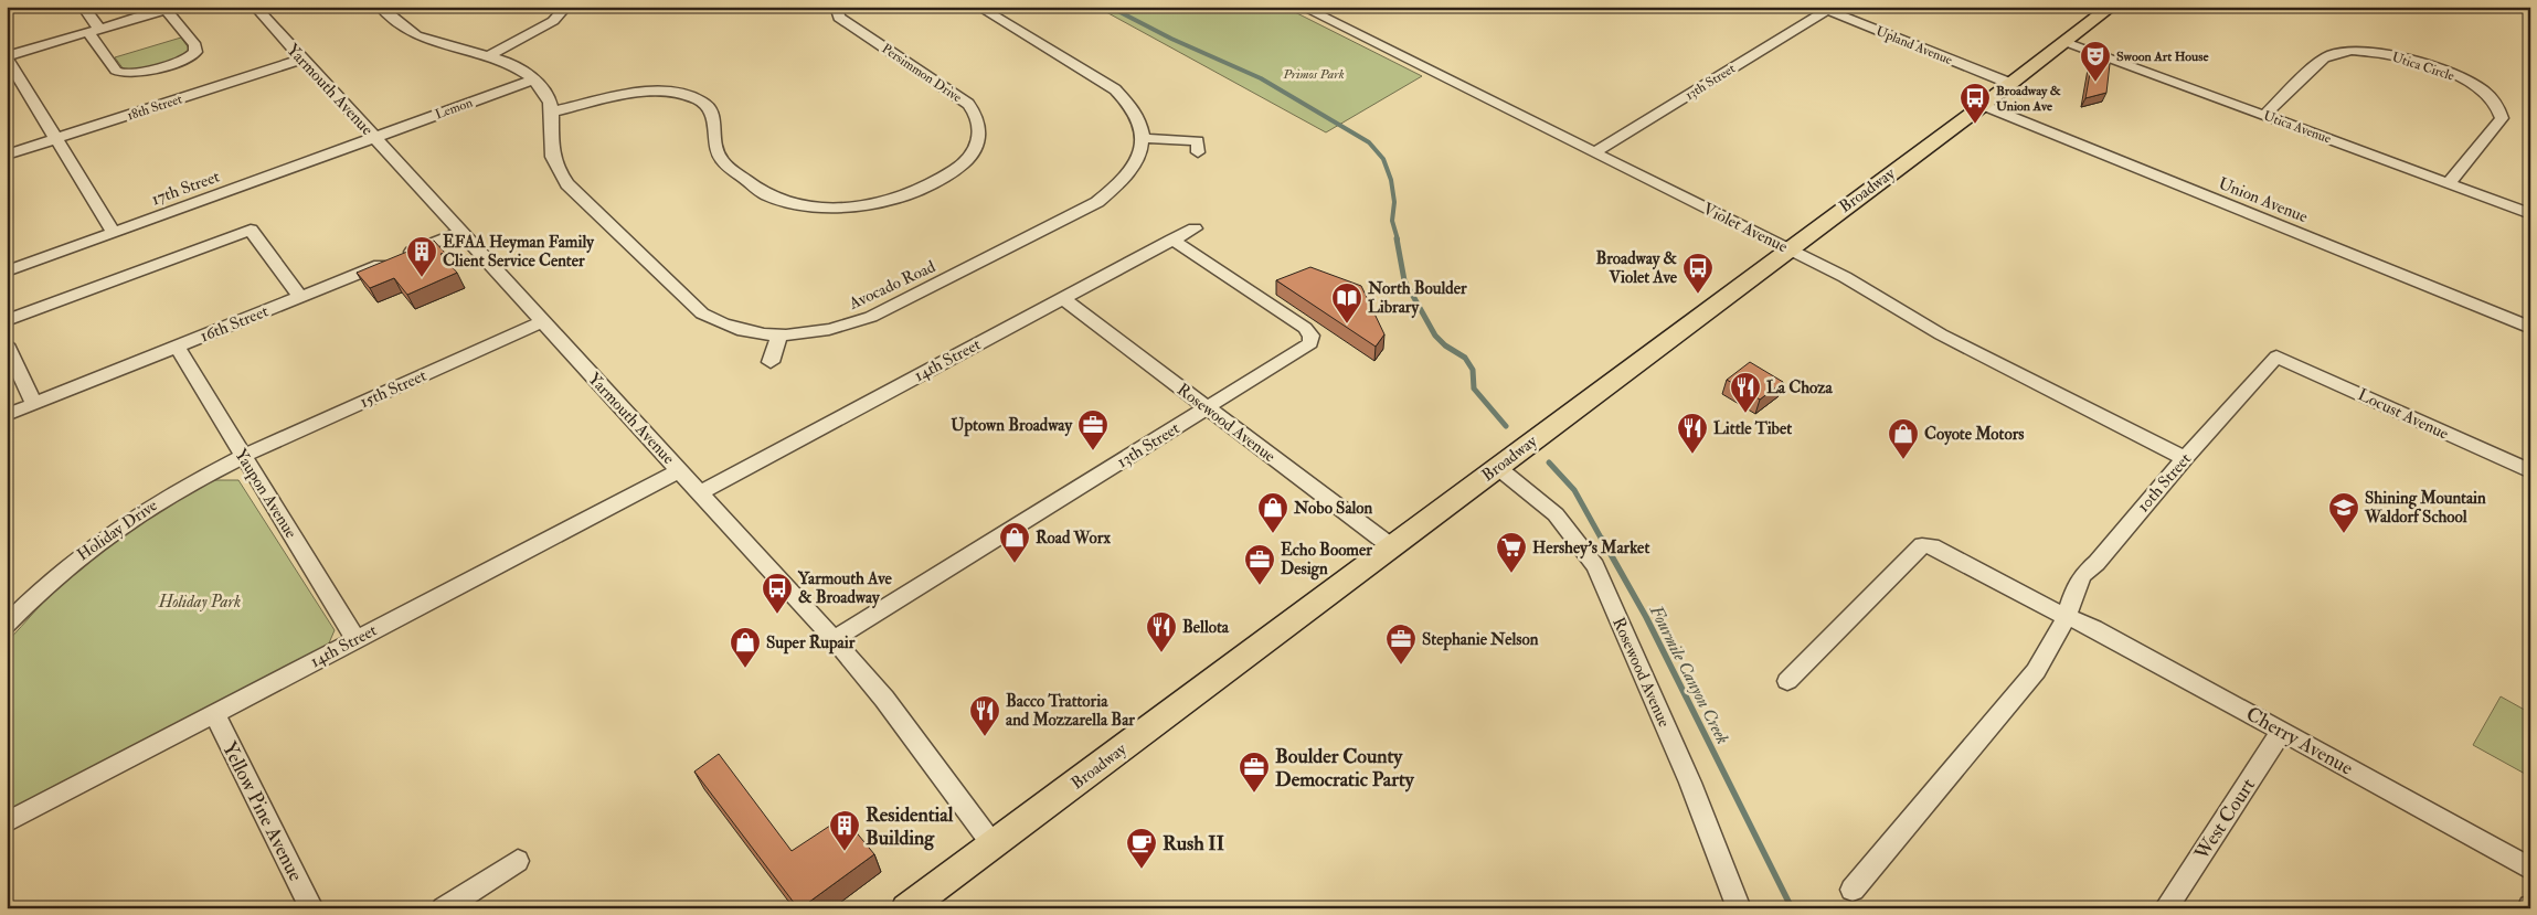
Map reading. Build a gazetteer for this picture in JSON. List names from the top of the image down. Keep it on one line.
{"streets":{"main road":["Broadway"],"street":["Upland Avenue","Utica Circle","Persimmon Drive","13th Street","Yarmouth Avenue","18th Street","Lemon","Utica Avenue","17th Street","Union Avenue","Violet Avenue","Avocado Road","16th Street","14th Street","15th Street","Locust Avenue","Rosewood Avenue","10th Street","Yaupon Avenue","Holiday Drive","Cherry Avenue","Yellow Pine Avenue","West Court"]},"crossings":[["Upland Avenue","13th Street"],["Upland Avenue","Broadway"],["Utica Circle","Utica Avenue"],["Persimmon Drive","Avocado Road"],["13th Street","Yarmouth Avenue"],["13th Street","Violet Avenue"],["13th Street","14th Street"],["13th Street","Rosewood Avenue"],["Yarmouth Avenue","18th Street"],["Yarmouth Avenue","Lemon"],["Yarmouth Avenue","17th Street"],["Yarmouth Avenue","Broadway"],["Yarmouth Avenue","16th Street"],["Yarmouth Avenue","14th Street"],["Yarmouth Avenue","15th Street"],["Lemon","17th Street"],["Utica Avenue","Broadway"],["Broadway","Union Avenue"],["Broadway","Violet Avenue"],["Broadway","Rosewood Avenue"],["Violet Avenue","10th Street"],["16th Street","Yaupon Avenue"],["14th Street","Rosewood Avenue"],["14th Street","Yaupon Avenue"],["14th Street","Yellow Pine Avenue"],["15th Street","Yaupon Avenue"],["15th Street","Holiday Drive"],["Locust Avenue","10th Street"],["10th Street","Cherry Avenue"],["Yaupon Avenue","Holiday Drive"],["Cherry Avenue","West Court"]],"water":["Fourmile Canyon Creek"],"parks":["Primos Park","Holiday Park"],"places":{"theatre":["Swoon Art House"],"bus stop":["Broadway & Union Ave","Broadway & Violet Ave","Yarmouth Ave & Broadway"],"building":["EFAA Heyman Family Client Service Center","Residential Building"],"library":["North Boulder Library"],"restaurant":["La Choza","Little Tibet","Bellota","Bacco Trattoria and Mozzarella Bar"],"office":["Uptown Broadway","Echo Boomer Design","Stephanie Nelson","Boulder County Democratic Party"],"shop":["Coyote Motors","Nobo Salon","Road Worx","Super Rupair"],"school or university":["Shining Mountain Waldorf School"],"supermarket":["Hershey's Market"],"cafe":["Rush II"]}}
